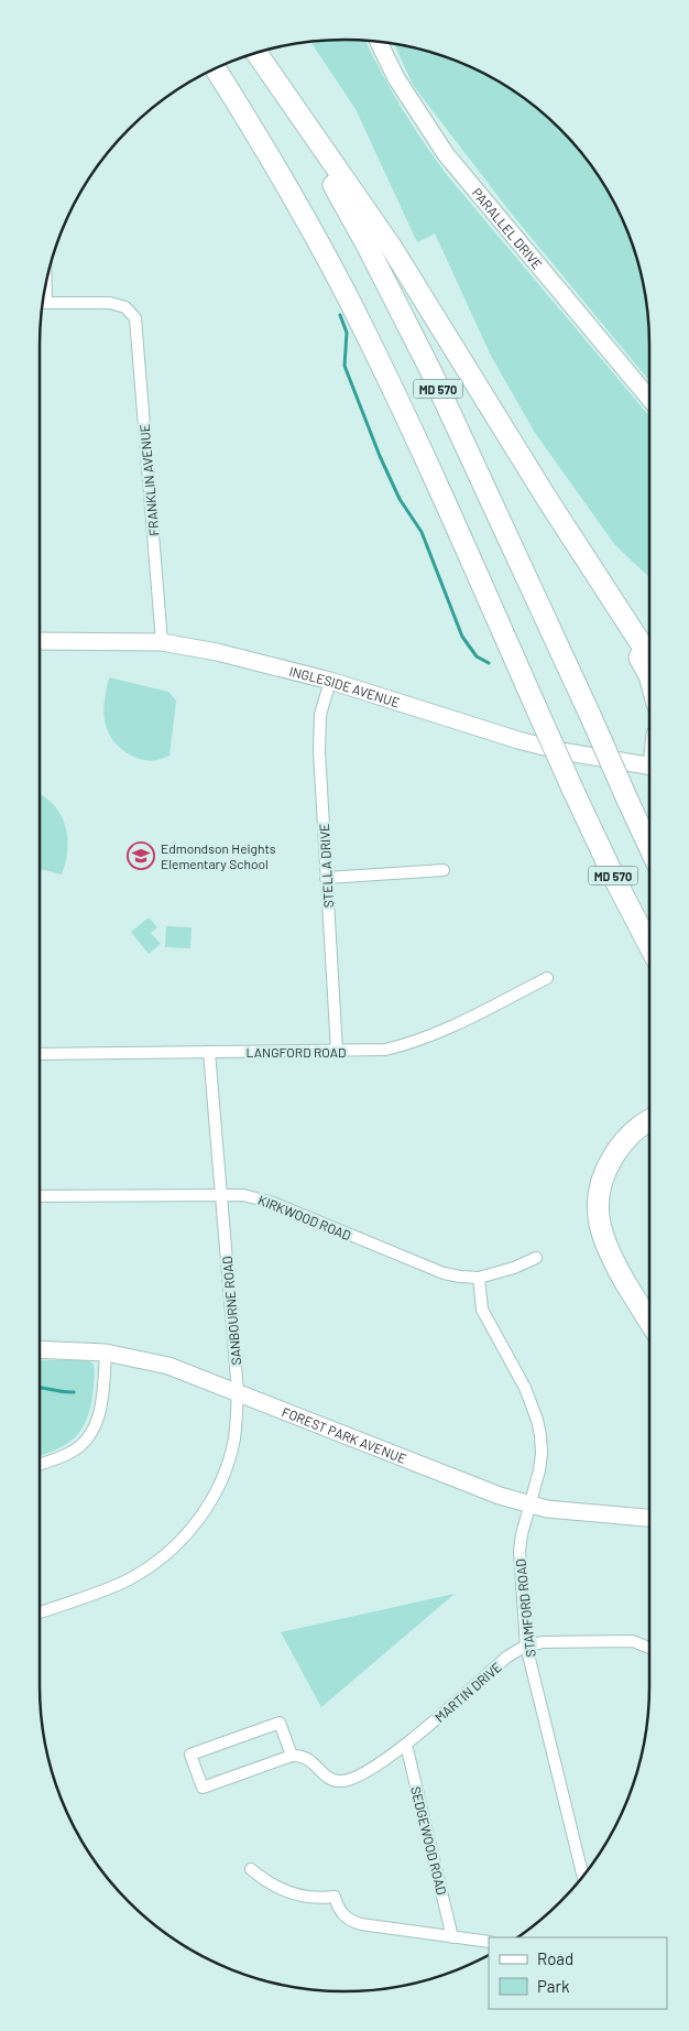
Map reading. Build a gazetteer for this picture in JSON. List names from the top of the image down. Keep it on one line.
{"streets":{"highway":["MD 570"],"street":["PARALLEL DRIVE","FRANKLIN AVENUE","INGLESIDE AVENUE","STELLA DRIVE","LANGFORD ROAD","KIRKWOOD ROAD","SANBOURNE ROAD","FOREST PARK AVENUE","STAMFORD ROAD","MARTIN DRIVE","SEDGEWOOD ROAD"]},"crossings":[["FRANKLIN AVENUE","INGLESIDE AVENUE"],["INGLESIDE AVENUE","STELLA DRIVE"],["STELLA DRIVE","LANGFORD ROAD"],["LANGFORD ROAD","SANBOURNE ROAD"],["KIRKWOOD ROAD","SANBOURNE ROAD"],["KIRKWOOD ROAD","STAMFORD ROAD"],["SANBOURNE ROAD","FOREST PARK AVENUE"],["FOREST PARK AVENUE","STAMFORD ROAD"],["STAMFORD ROAD","MARTIN DRIVE"],["MARTIN DRIVE","SEDGEWOOD ROAD"]],"places":{"school or university":["Edmondson Heights Elementary School"]},"legend":["Road","Park"]}
